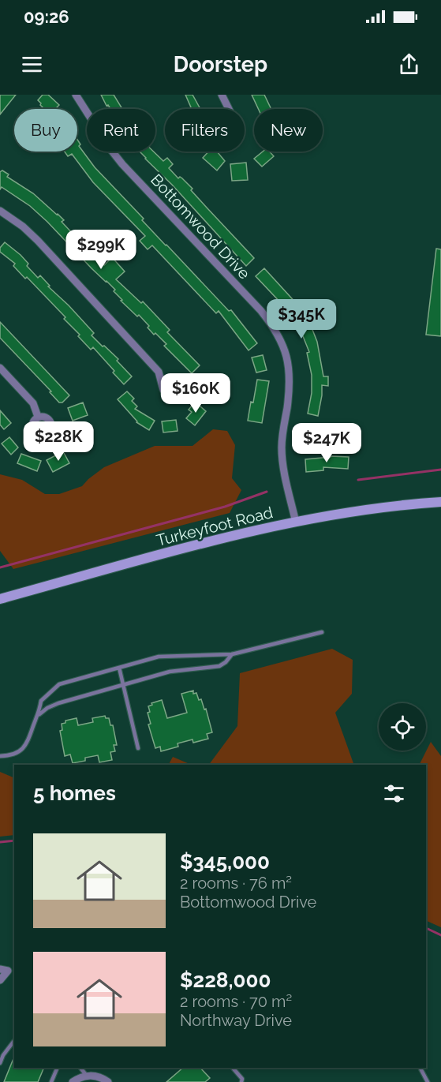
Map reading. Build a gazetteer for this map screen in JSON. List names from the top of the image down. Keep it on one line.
{"streets":{"main road":["Turkeyfoot Road"],"street":["Bottomwood Drive"]},"crossings":[["Bottomwood Drive","Turkeyfoot Road"]],"page":{"status":"09:26","header":"Doorstep","chip":["Buy","Rent","Filters","New"],"price":["$299K","$345K","$160K","$228K","$247K"],"heading":"5 homes","list":[{"name":"$345,000","note":"2 rooms · 76 m² · Bottomwood Drive"},{"name":"$228,000","note":"2 rooms · 70 m² · Northway Drive"}]}}
